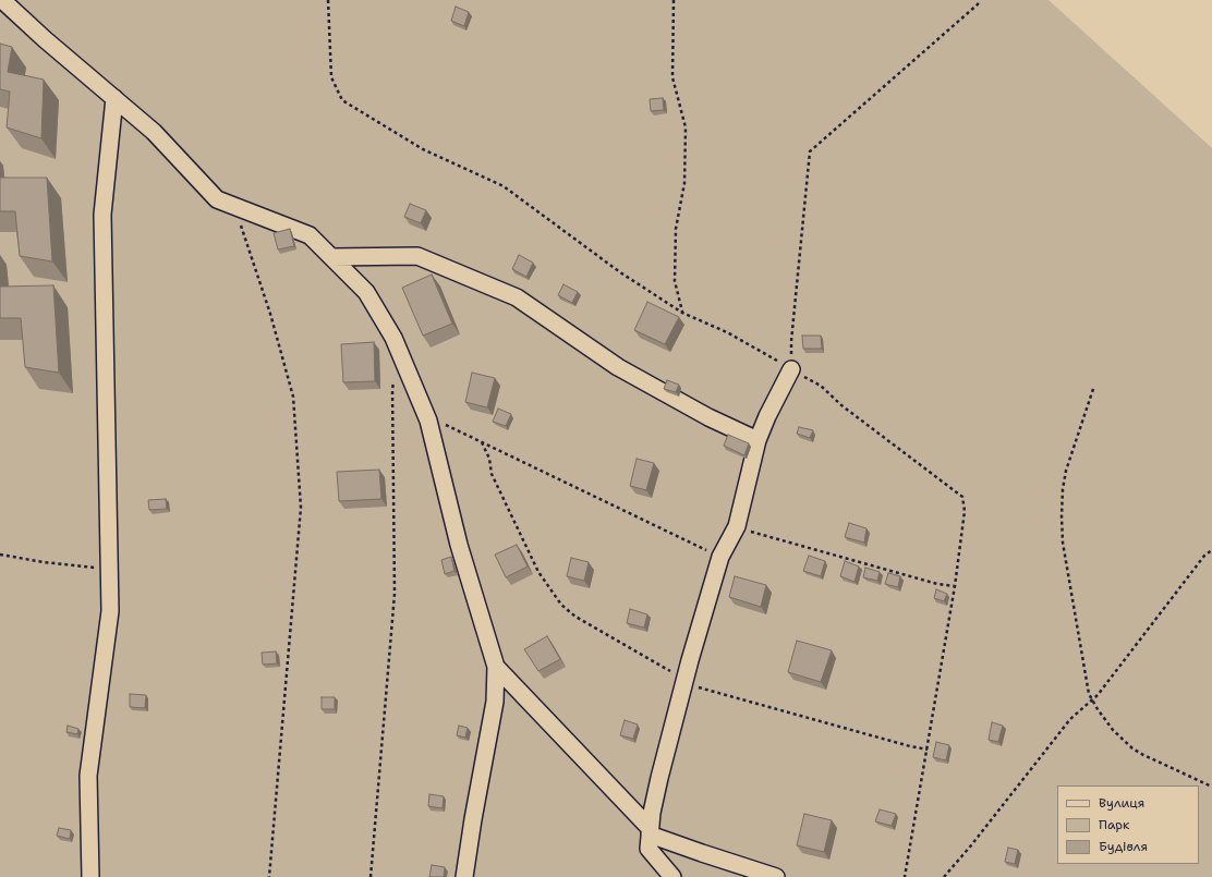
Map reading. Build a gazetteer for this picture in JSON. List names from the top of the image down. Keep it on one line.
{"legend":["Вулиця","Парк","Будівля"]}
